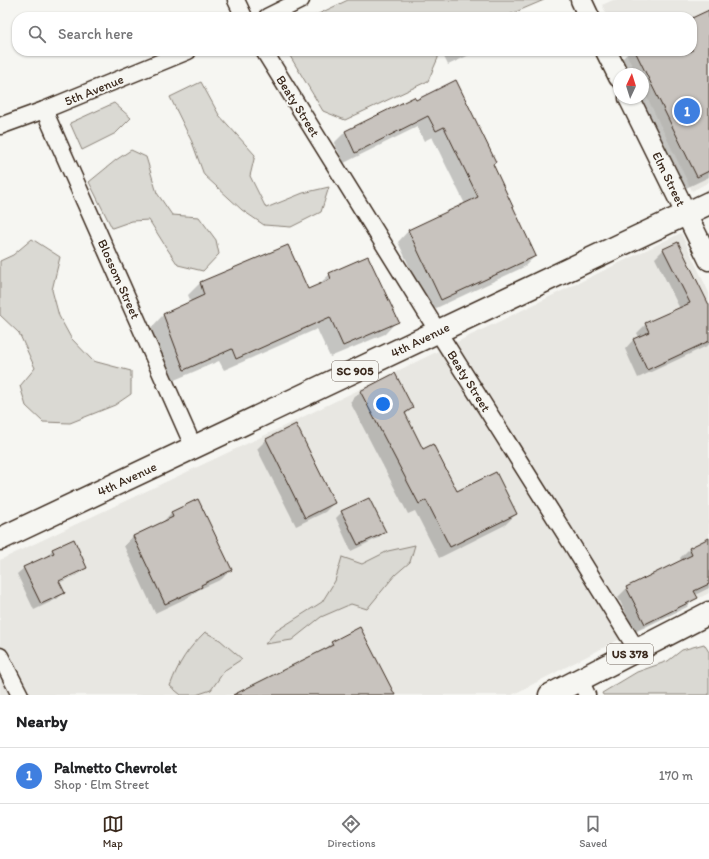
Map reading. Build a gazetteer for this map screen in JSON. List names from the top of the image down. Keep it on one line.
{"streets":{"main road":["4th Avenue","SC 905","US 378"],"street":["5th Avenue","Beaty Street","Elm Street","Blossom Street"]},"crossings":[["5th Avenue","Blossom Street"],["Beaty Street","4th Avenue"],["Beaty Street","US 378"],["Elm Street","4th Avenue"],["Blossom Street","4th Avenue"]],"north":"top","page":{"search":"Search here","pins":"1","heading":"Nearby","list":[{"mark":"1","name":"Palmetto Chevrolet","note":"Shop · Elm Street","value":"170 m"}],"nav":["Map","Directions","Saved"]}}
